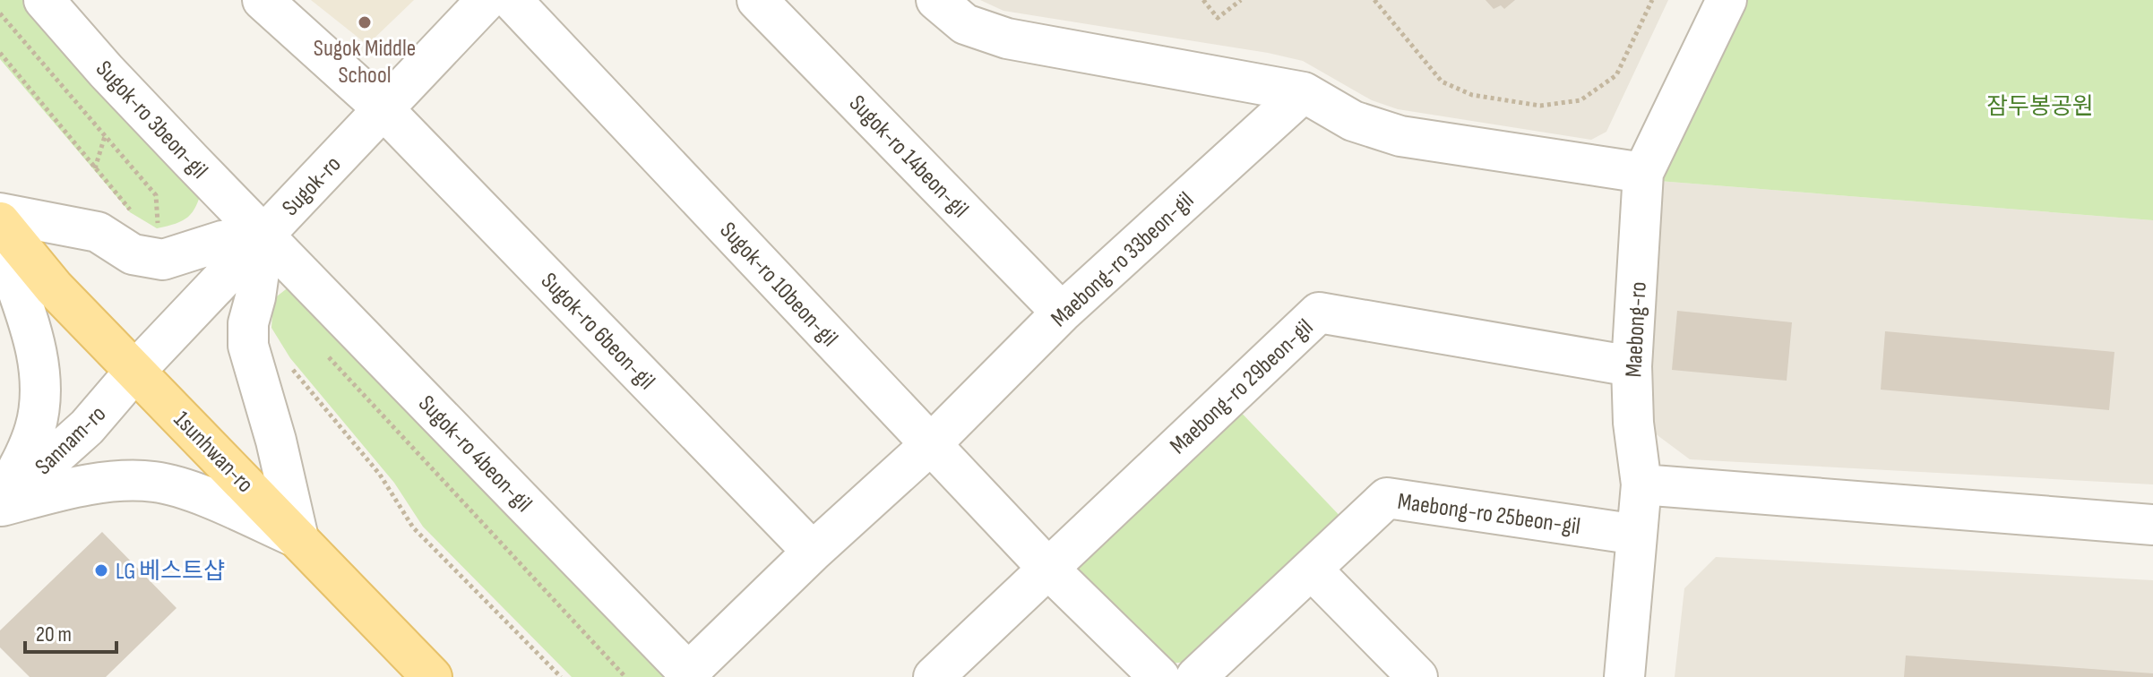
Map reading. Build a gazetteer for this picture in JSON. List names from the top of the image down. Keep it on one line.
{"streets":{"main road":["1sunhwan-ro"],"street":["Sugok-ro 3beon-gil","Sugok-ro 14beon-gil","Sugok-ro","Maebong-ro 33beon-gil","Sugok-ro 10beon-gil","Maebong-ro","Sugok-ro 6beon-gil","Maebong-ro 29beon-gil","Sannam-ro","Sugok-ro 4beon-gil","Maebong-ro 25beon-gil"]},"crossings":[["Sugok-ro 3beon-gil","Sugok-ro"],["Sugok-ro 3beon-gil","Sugok-ro 4beon-gil"],["Sugok-ro 14beon-gil","Maebong-ro 33beon-gil"],["Sugok-ro","Sugok-ro 6beon-gil"],["Sugok-ro","Sannam-ro"],["Sugok-ro","1sunhwan-ro"],["Sugok-ro","Sugok-ro 4beon-gil"],["Maebong-ro 33beon-gil","Sugok-ro 10beon-gil"],["Maebong-ro 33beon-gil","Sugok-ro 6beon-gil"],["Maebong-ro 33beon-gil","Sugok-ro 4beon-gil"],["Sugok-ro 10beon-gil","Maebong-ro 29beon-gil"],["Maebong-ro","Maebong-ro 29beon-gil"],["Maebong-ro","Maebong-ro 25beon-gil"],["Sannam-ro","1sunhwan-ro"]],"parks":["잠두봉공원"],"places":["Sugok Middle School","LG 베스트샵"],"scale_bar":"20 m"}
